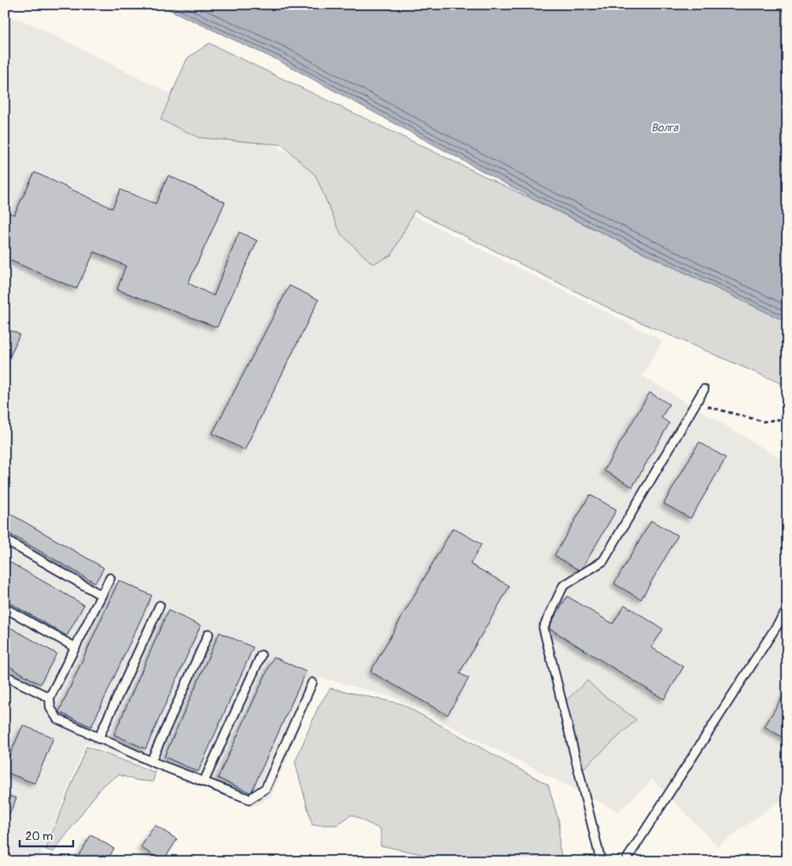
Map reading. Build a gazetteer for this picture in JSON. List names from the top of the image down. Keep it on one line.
{"water":["Волга"],"scale_bar":"20 m"}
